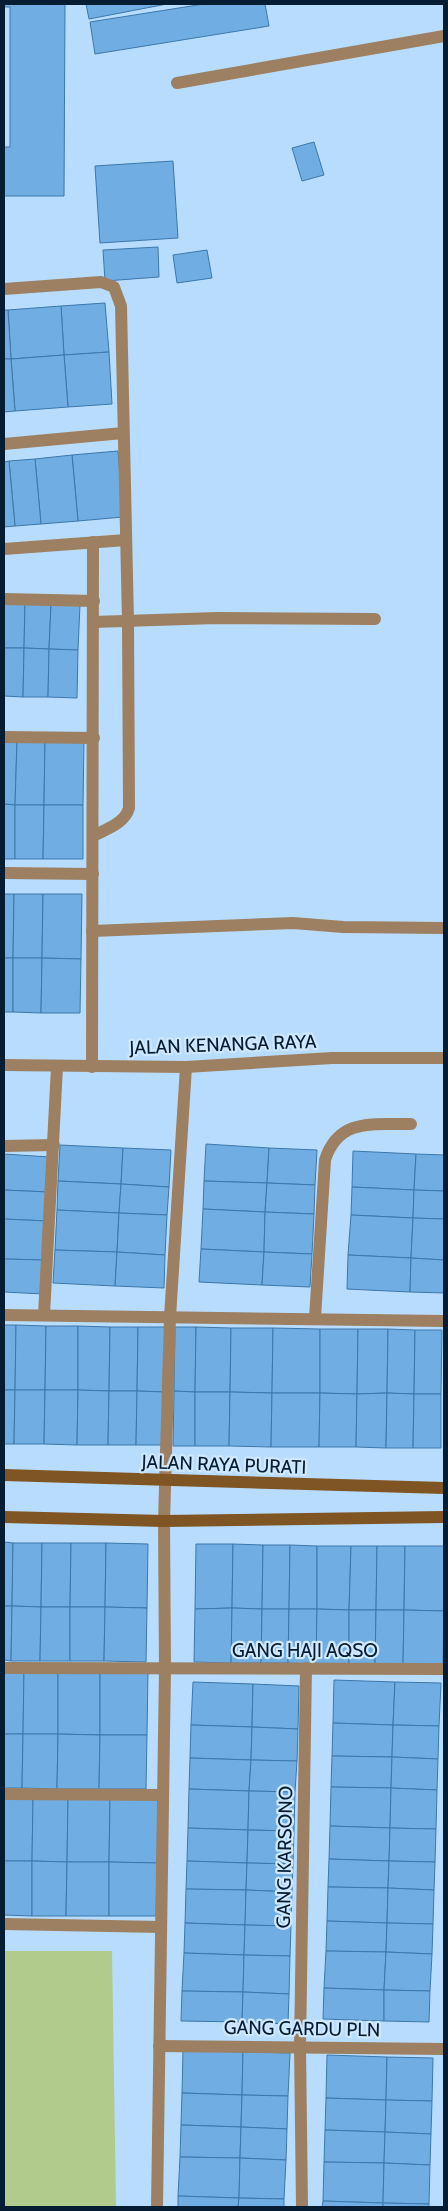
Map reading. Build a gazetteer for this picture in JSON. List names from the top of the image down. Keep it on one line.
{"streets":{"street":["JALAN KENANGA RAYA","JALAN RAYA PURATI","GANG HAJI AQSO","GANG KARSONO","GANG GARDU PLN"]},"crossings":[["GANG HAJI AQSO","GANG KARSONO"],["GANG KARSONO","GANG GARDU PLN"]]}
